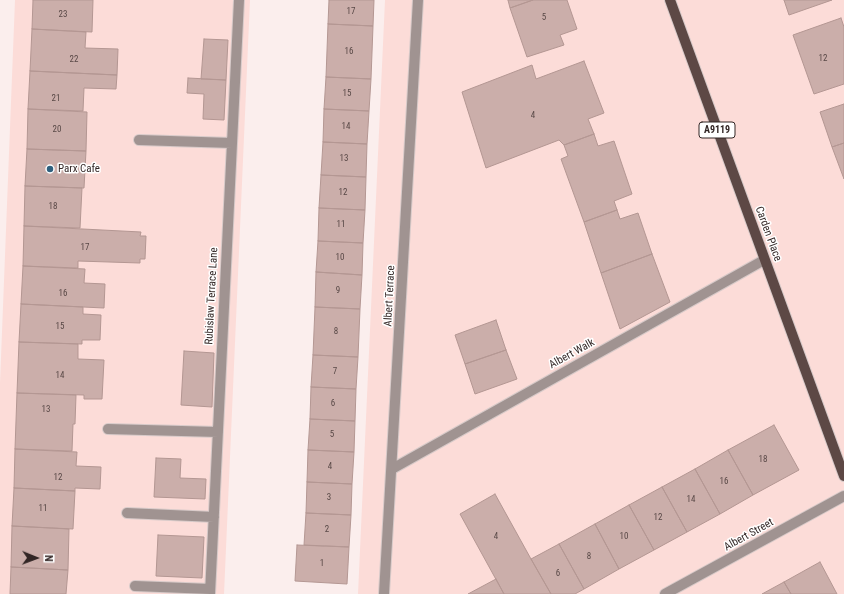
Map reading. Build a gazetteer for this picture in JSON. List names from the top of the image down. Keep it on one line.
{"streets":{"main road":["A9119","Carden Place"],"street":["Rubislaw Terrace Lane","Albert Terrace","Albert Walk","Albert Street"]},"crossings":[["Carden Place","Albert Walk"],["Albert Terrace","Albert Walk"]],"places":["Parx Cafe"],"house_numbers":["17","23","5","16","12","22","15","21","4","14","20","13","12","18","11","17","10","9","16","15","8","7","14","6","13","5","18","4","12","16","3","14","11","12","2","4","10","8","1","6"],"north":"right"}
